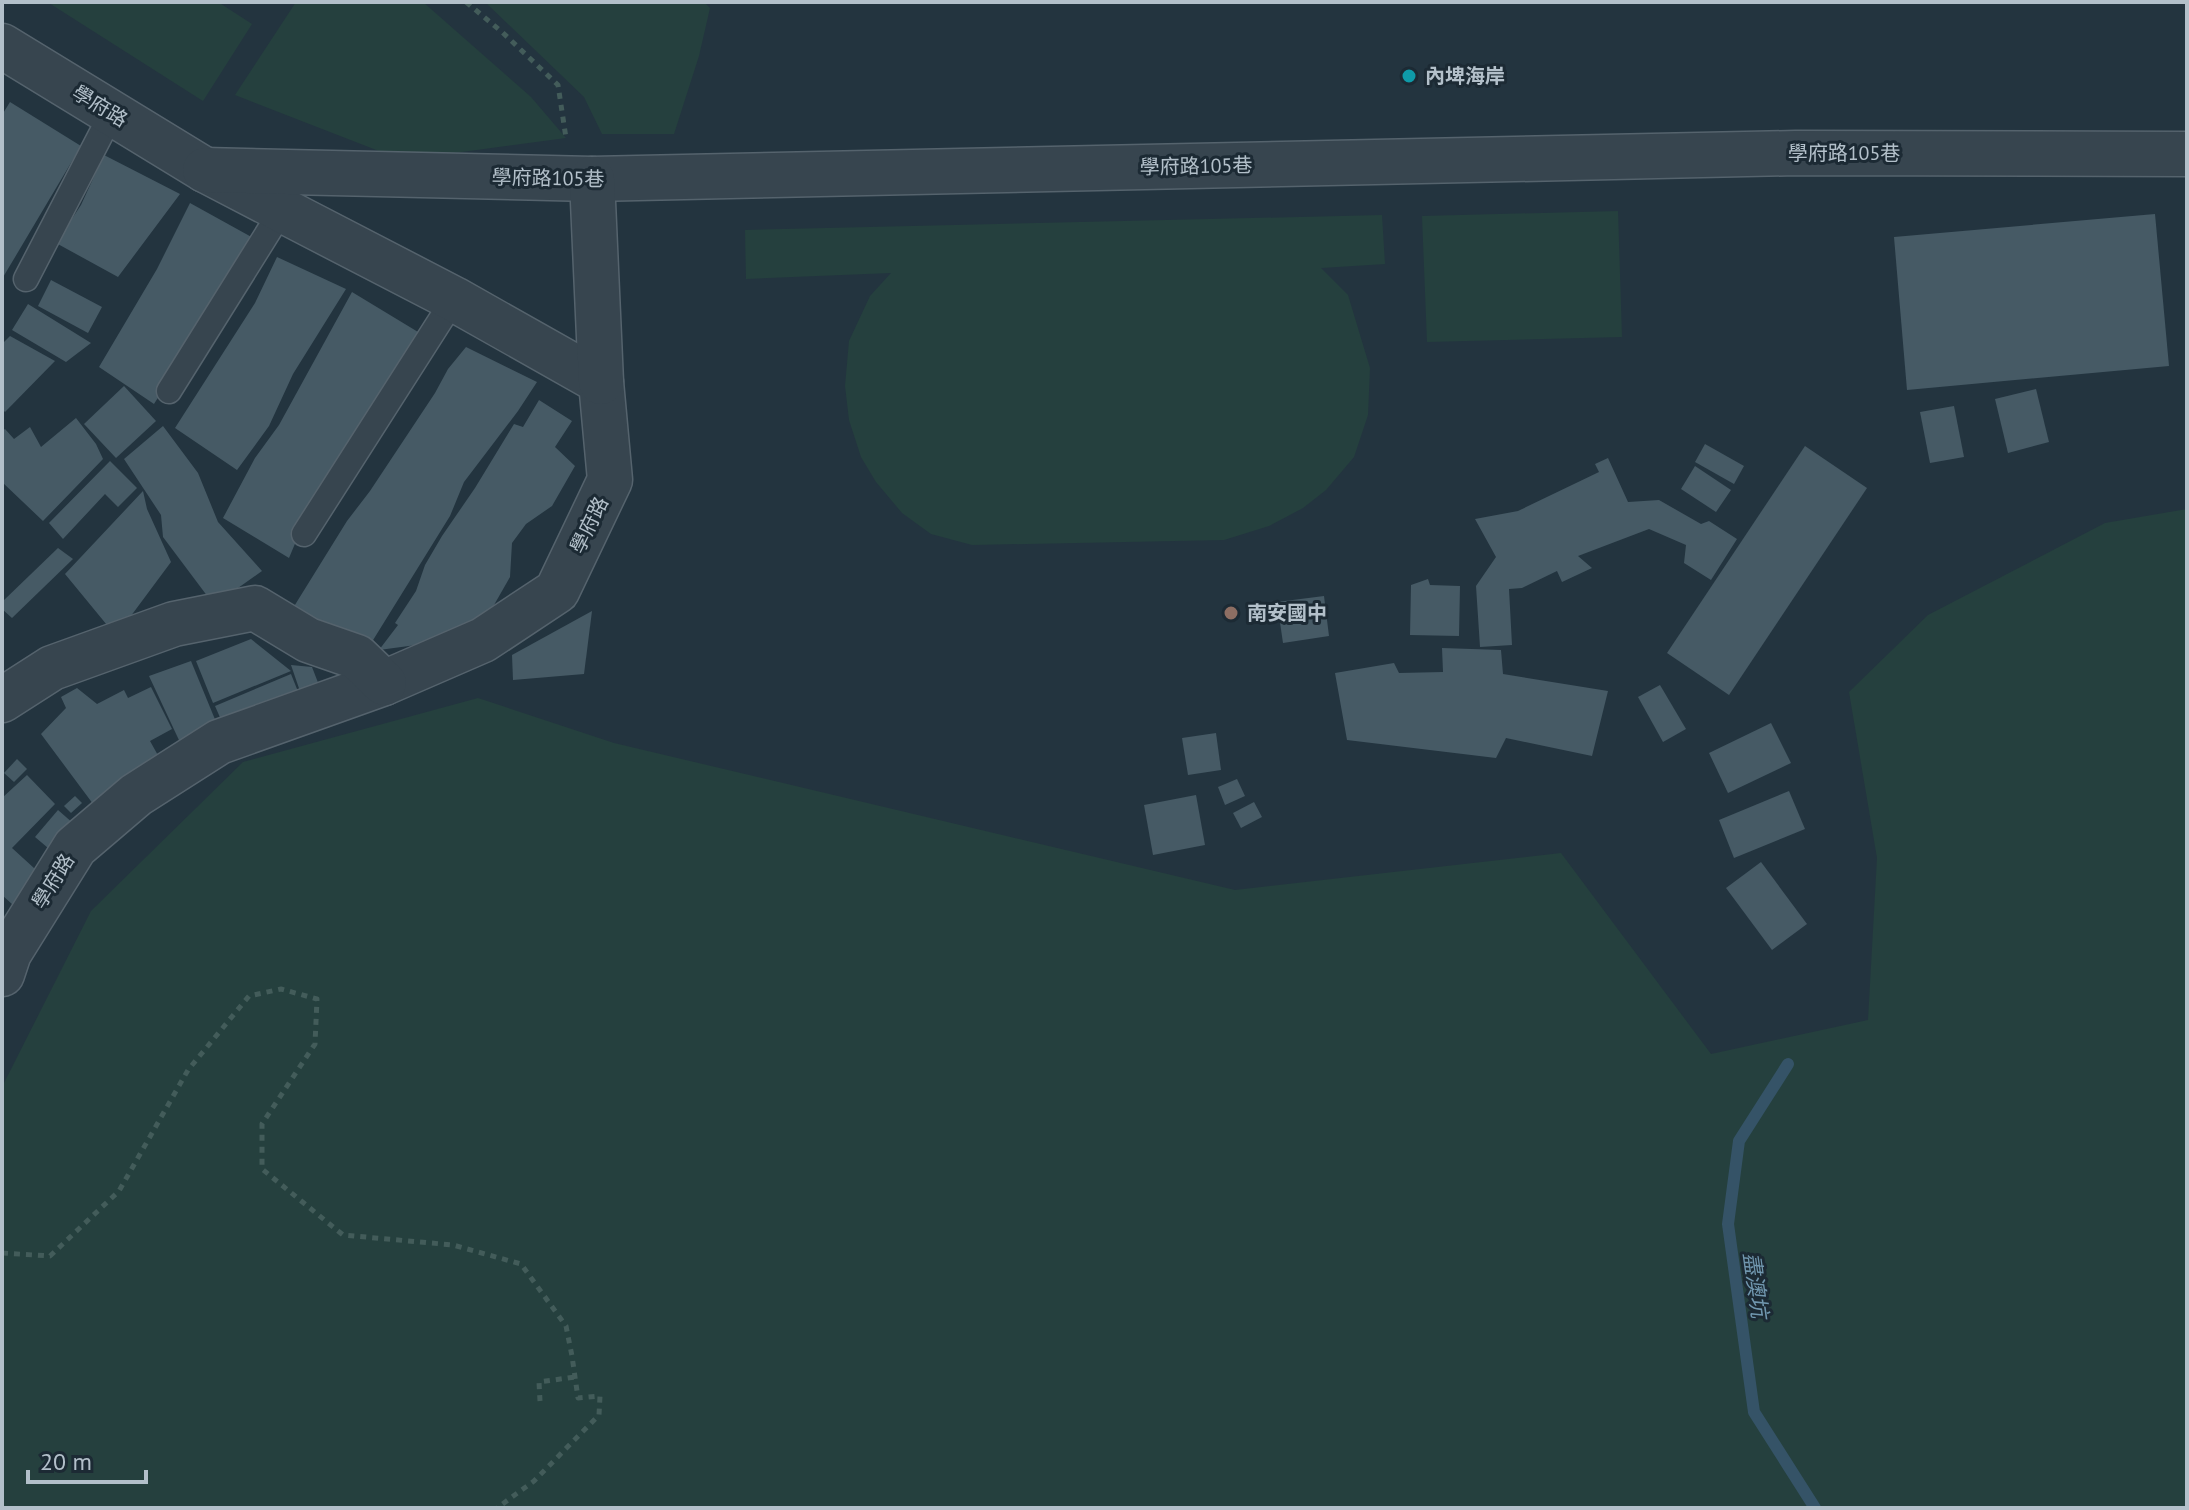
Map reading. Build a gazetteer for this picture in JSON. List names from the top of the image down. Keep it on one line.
{"streets":{"street":["學府路","學府路105巷"]},"crossings":[["學府路","學府路105巷"]],"water":["盡澳坑"],"places":["內埤海岸","南安國中"],"scale_bar":"20 m"}
